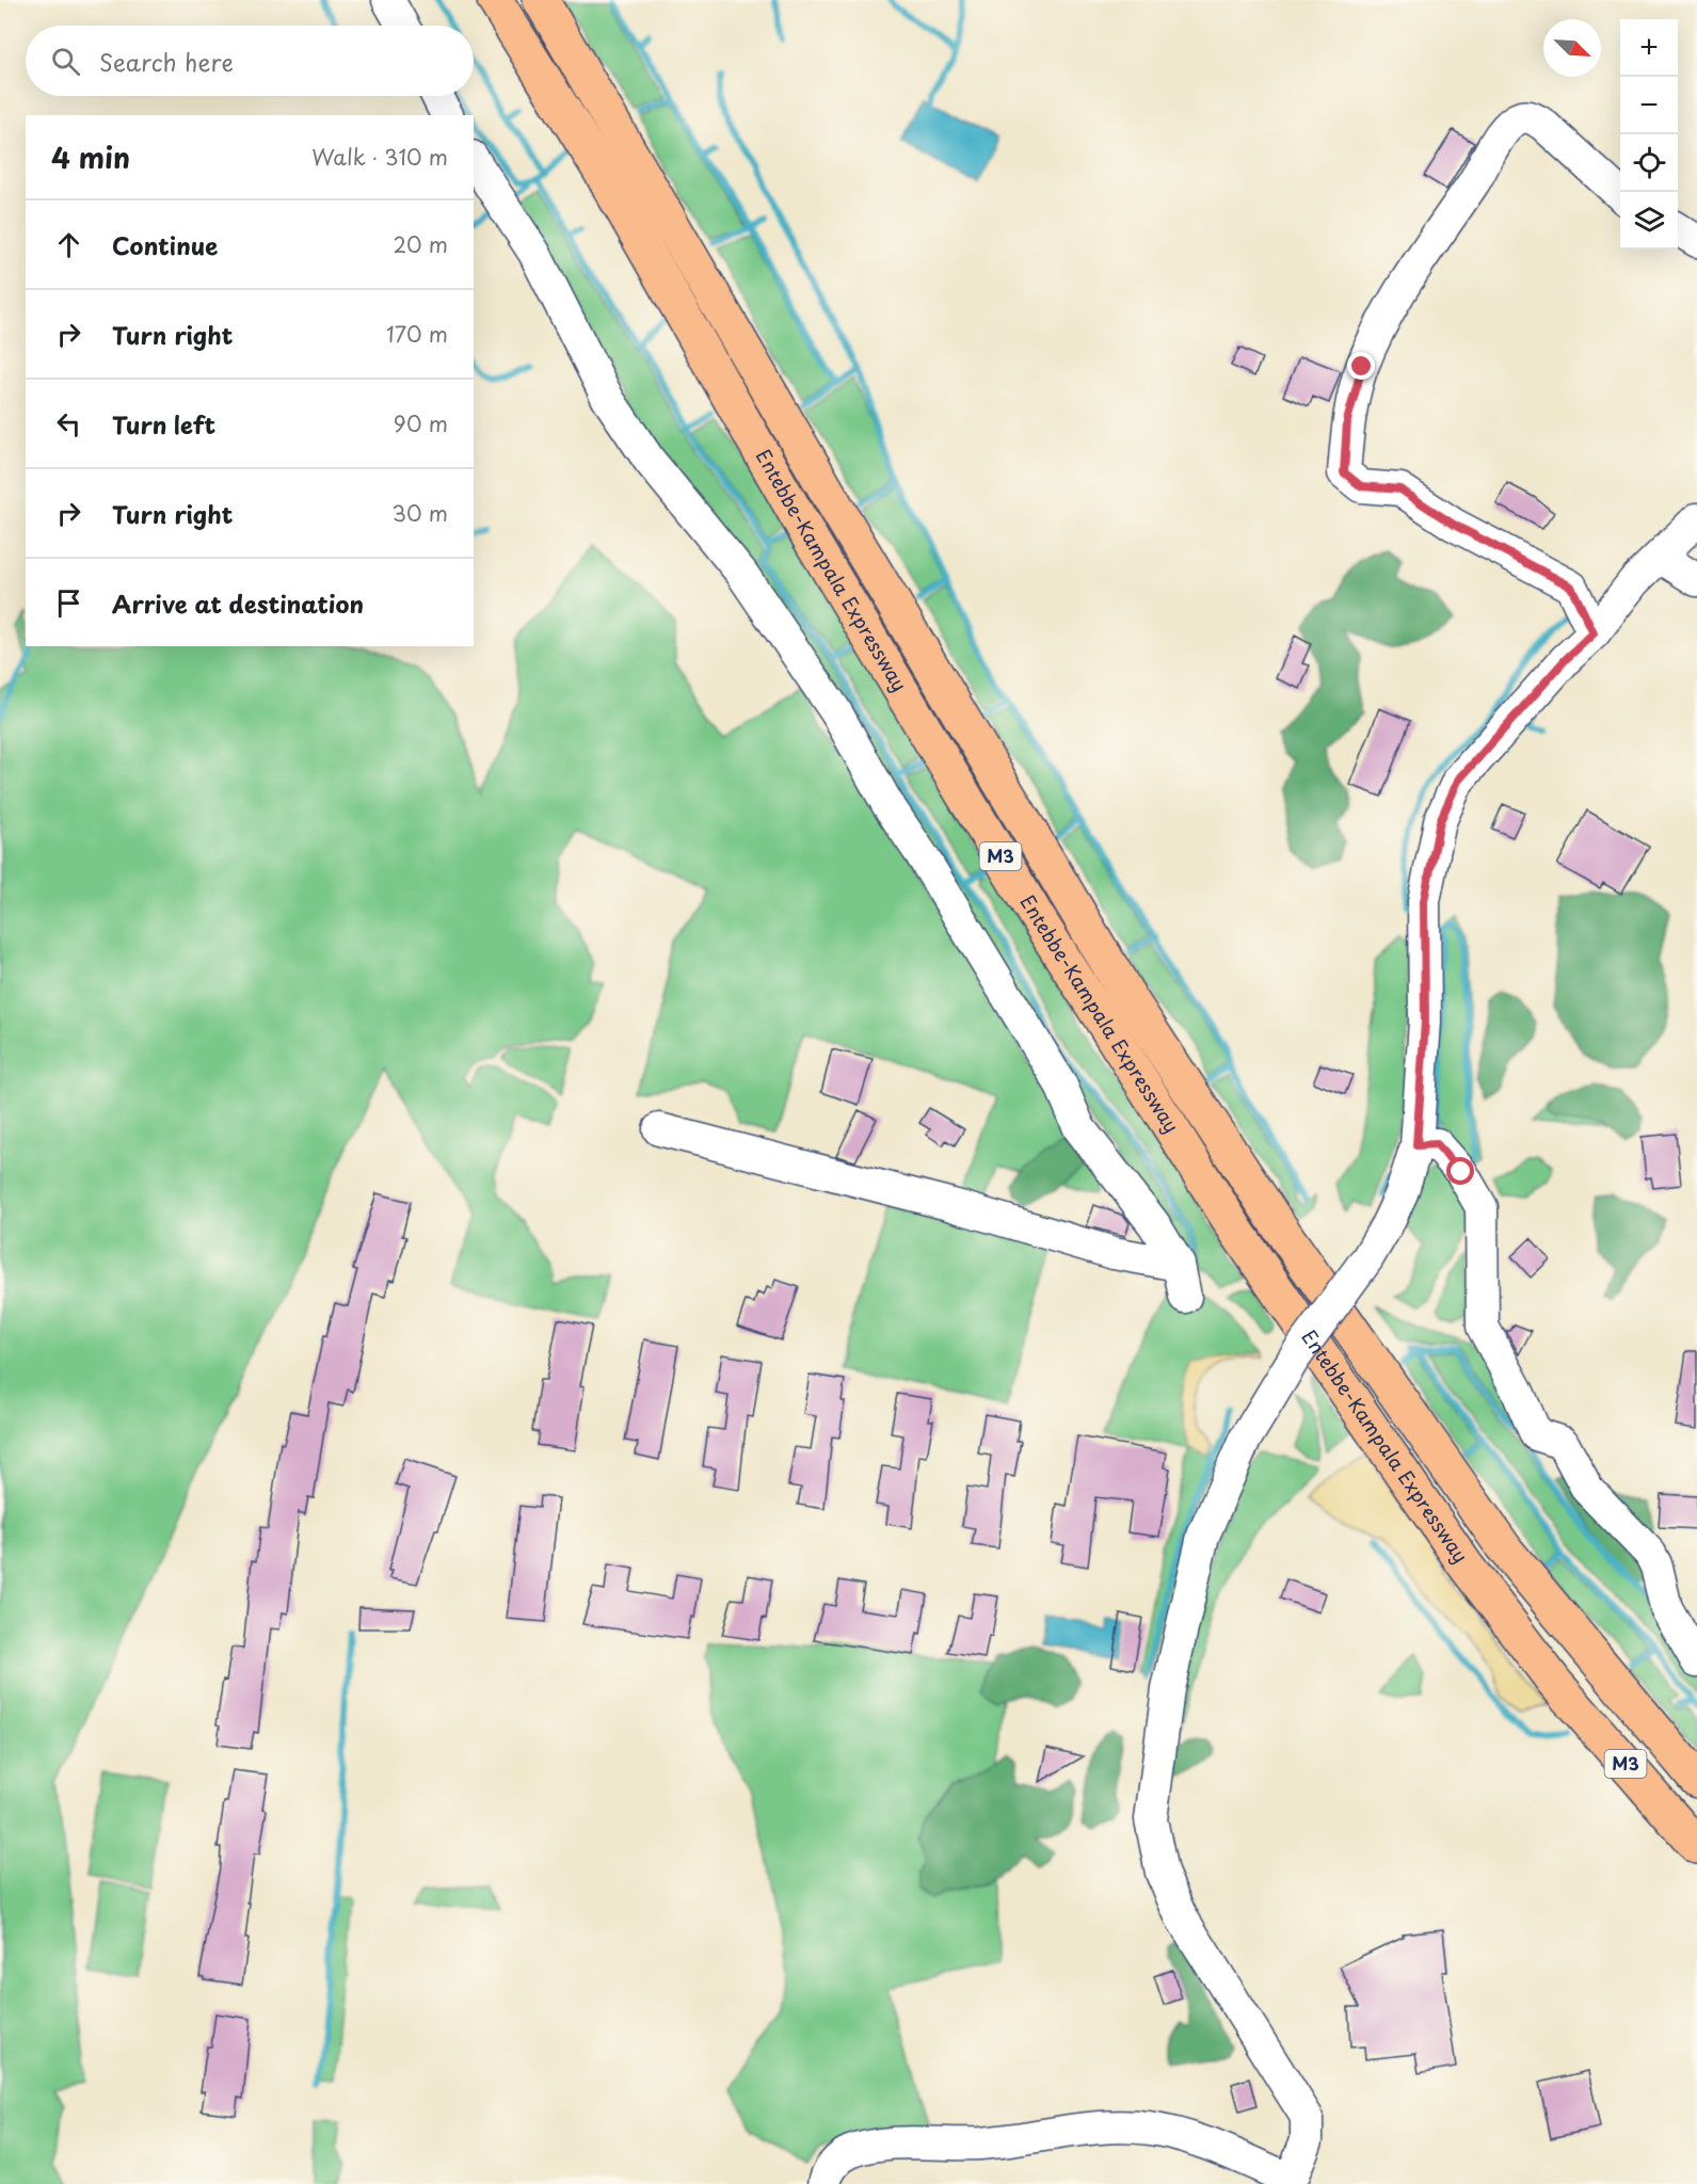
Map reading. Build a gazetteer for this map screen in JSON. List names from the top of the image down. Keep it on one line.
{"streets":{"highway":["Entebbe-Kampala Expressway","M3"]},"north":"bottom right","page":{"map_buttons":["+","−"],"search":"Search here","heading":["4 min","Walk · 310 m"],"list":[["Continue","20 m"],["Turn right","170 m"],["Turn left","90 m"],["Turn right","30 m"],"Arrive at destination"]}}
